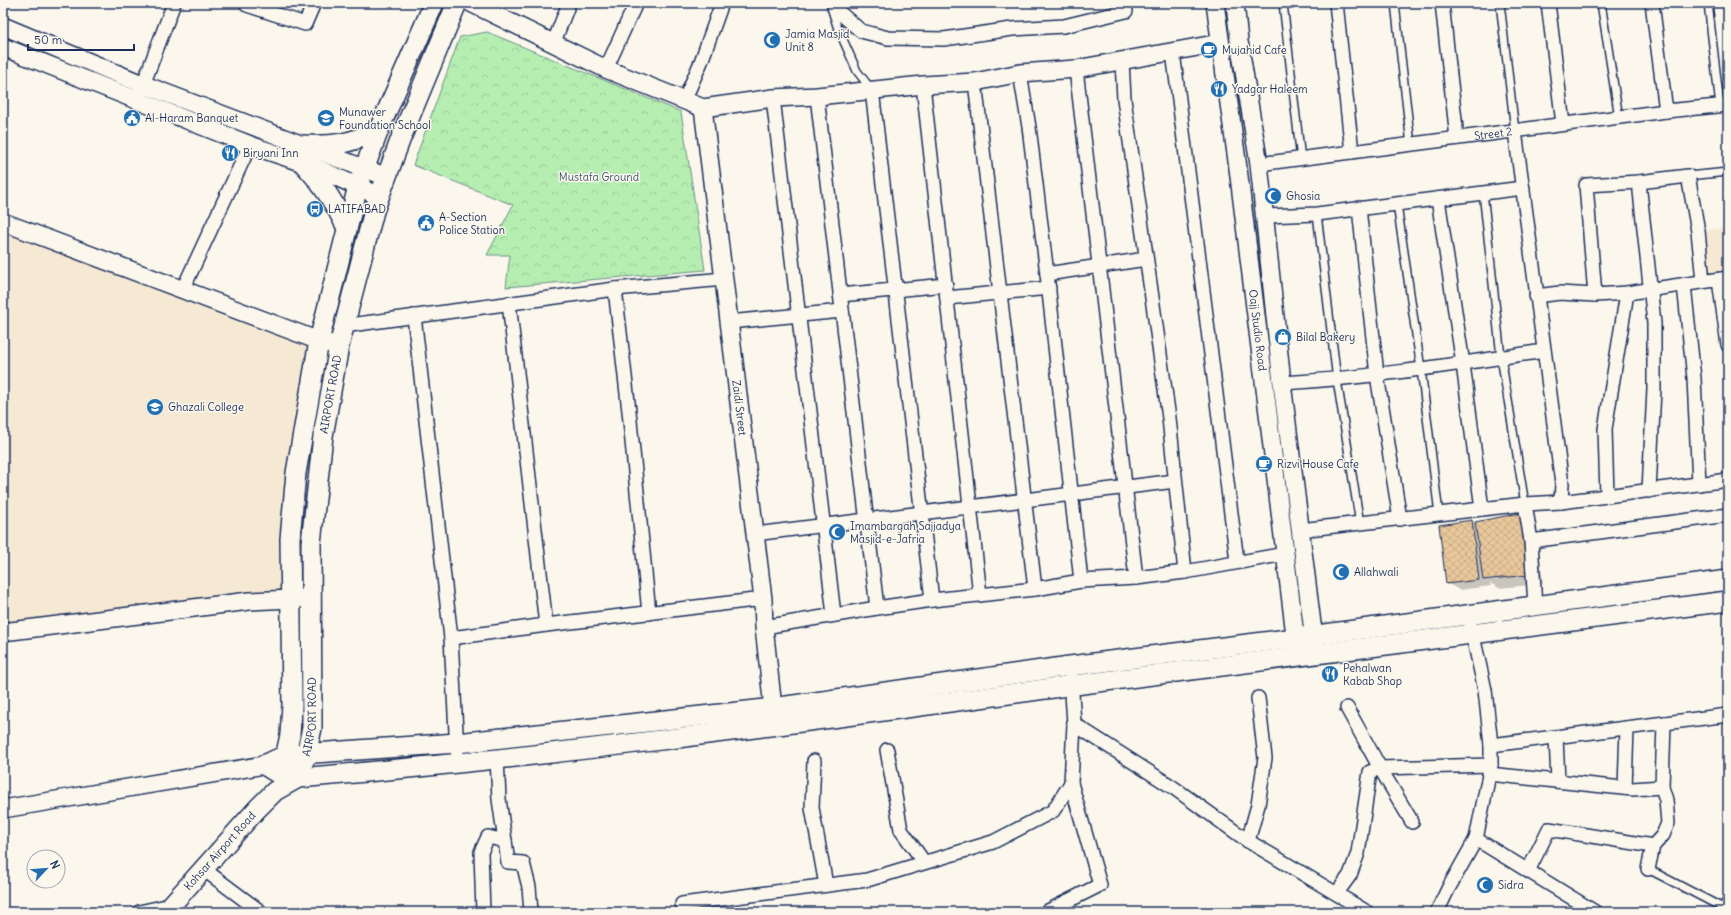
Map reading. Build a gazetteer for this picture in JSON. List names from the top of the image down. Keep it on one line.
{"streets":{"main road":["AIRPORT ROAD","Kohsar Airport Road"],"street":["Street 2","Oajj Studio Road","Zaidi Street"]},"crossings":[["Street 2","Oajj Studio Road"],["AIRPORT ROAD","Kohsar Airport Road"]],"parks":["Mustafa Ground"],"places":{"mosque":["Jamia Masjid Unit 8","Ghosia","Imambargah Sajjadya Masjid-e-Jafria","Allahwali","Sidra"],"cafe":["Mujahid Cafe","Rizvi House Cafe"],"restaurant":["Yadgar Haleem","Biryani Inn","Pehalwan Kabab Shop"],"public building":["Al-Haram Banquet","A-Section Police Station"],"school or university":["Munawer Foundation School","Ghazali College"],"bus stop":["LATIFABAD"],"shop":["Bilal Bakery"]},"scale_bar":"50 m","north":"top right"}
